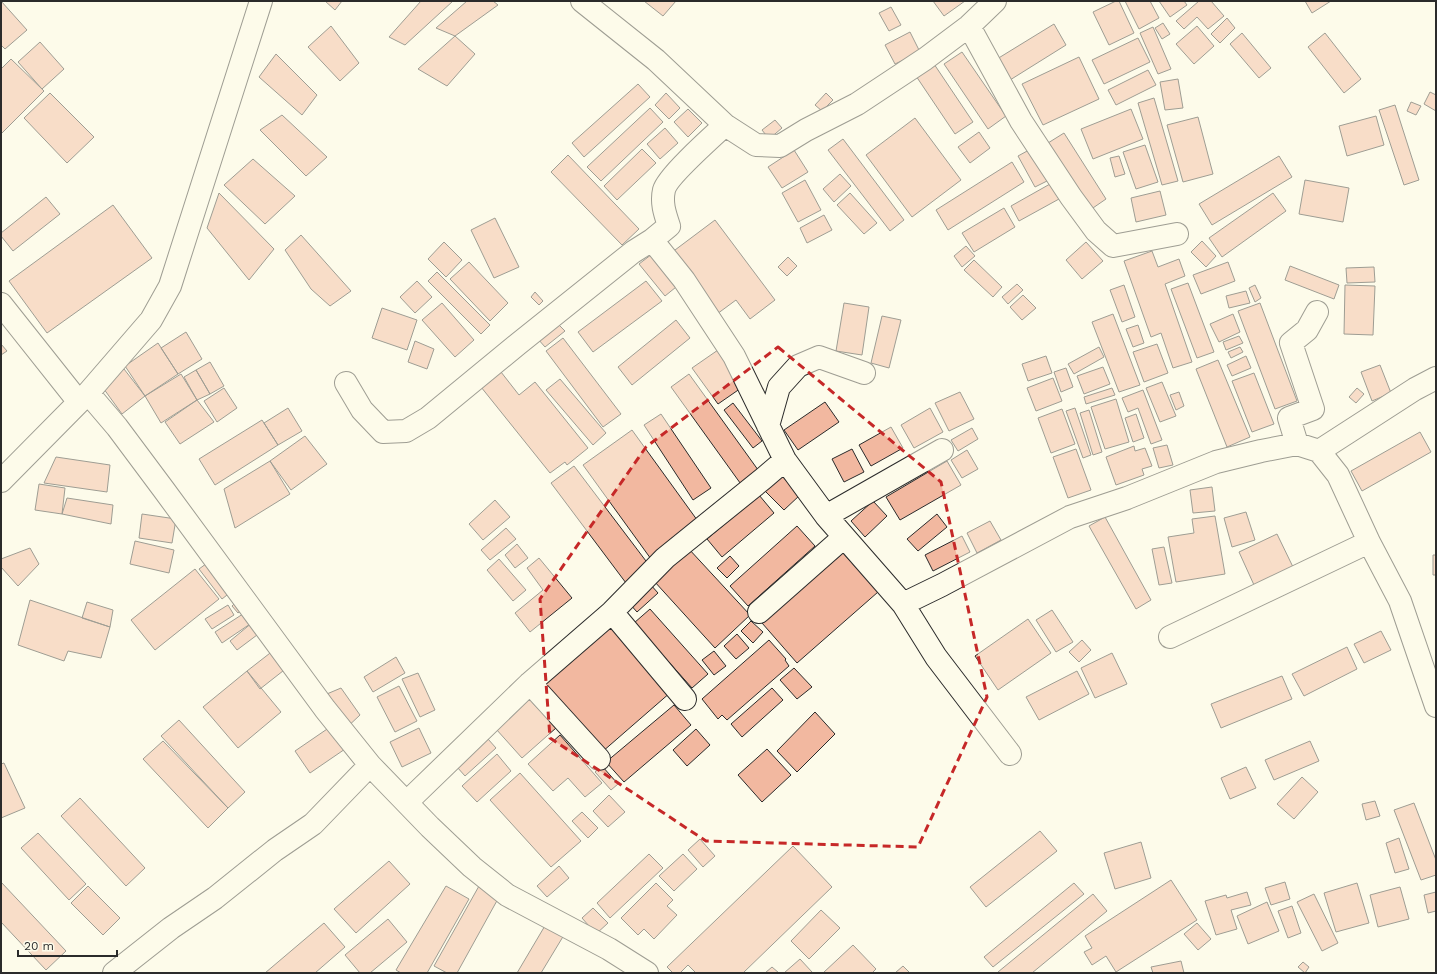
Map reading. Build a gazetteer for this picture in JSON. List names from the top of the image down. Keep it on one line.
{"scale_bar":"20 m"}
